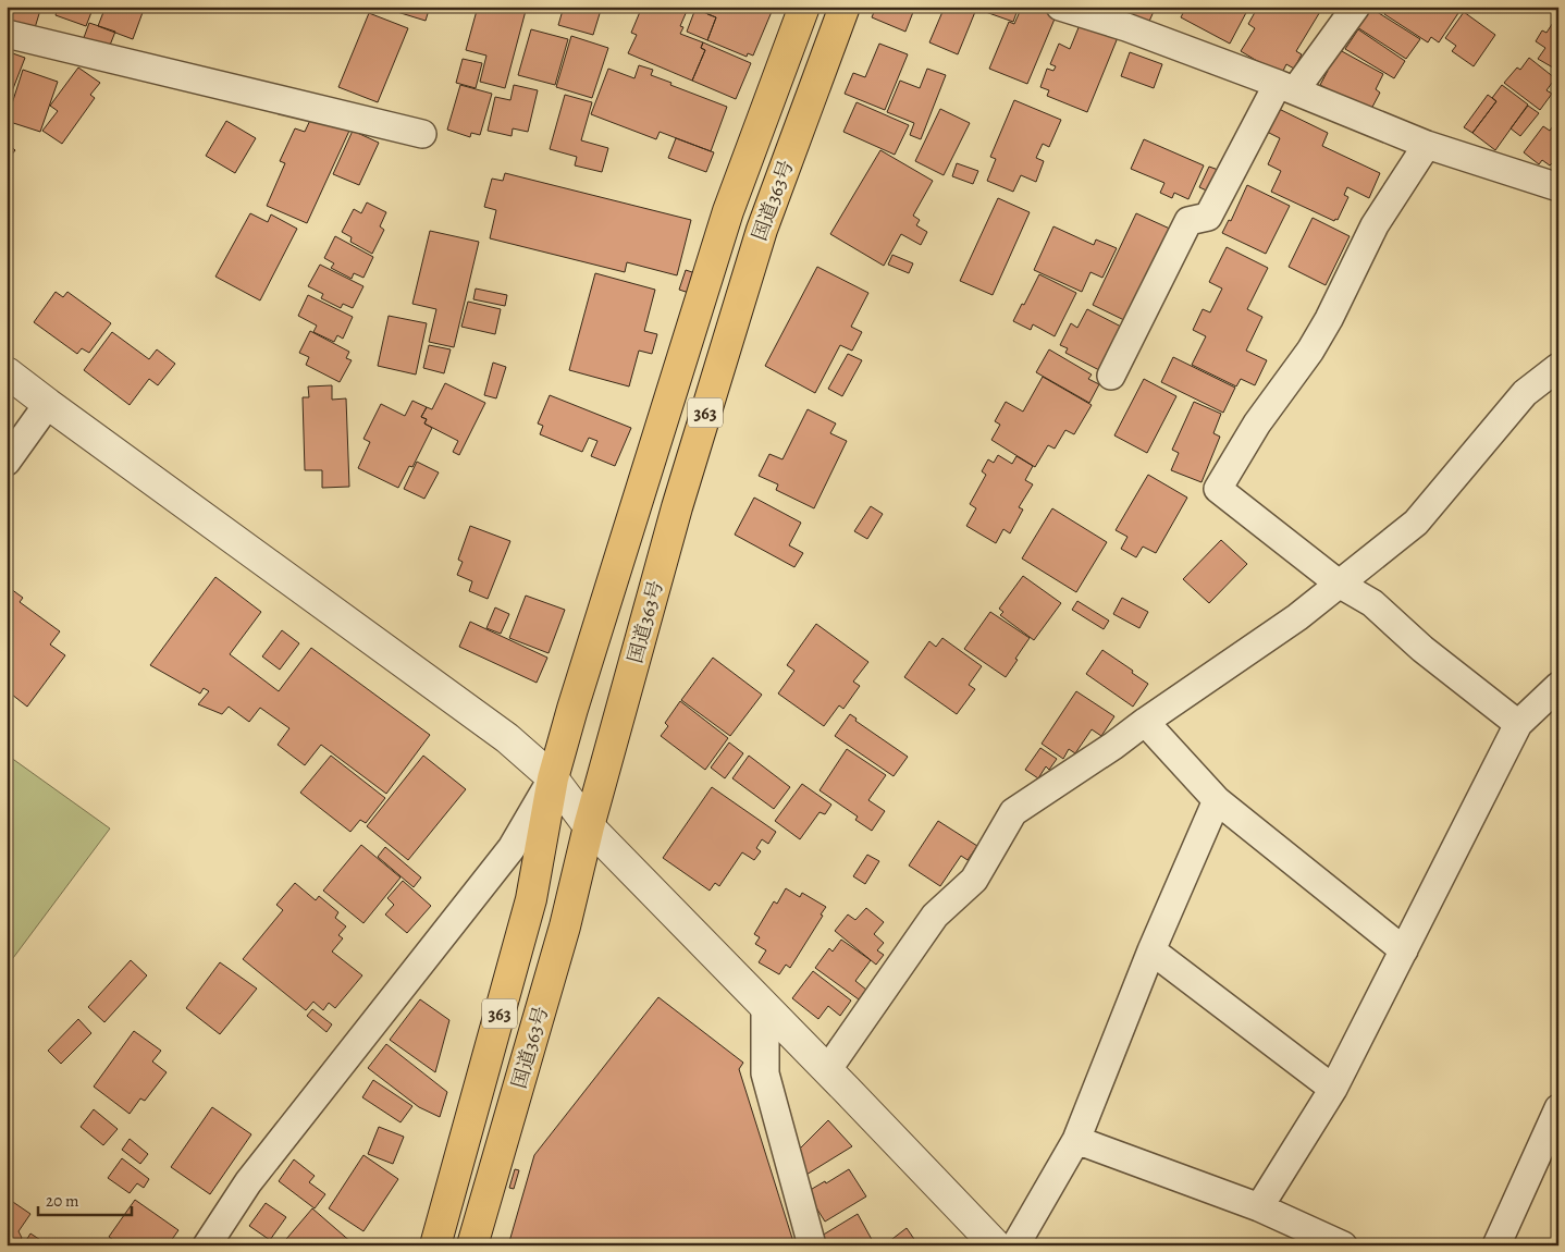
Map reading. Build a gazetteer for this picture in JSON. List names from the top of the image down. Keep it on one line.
{"streets":{"highway":["国道363号","363"]},"scale_bar":"20 m"}
